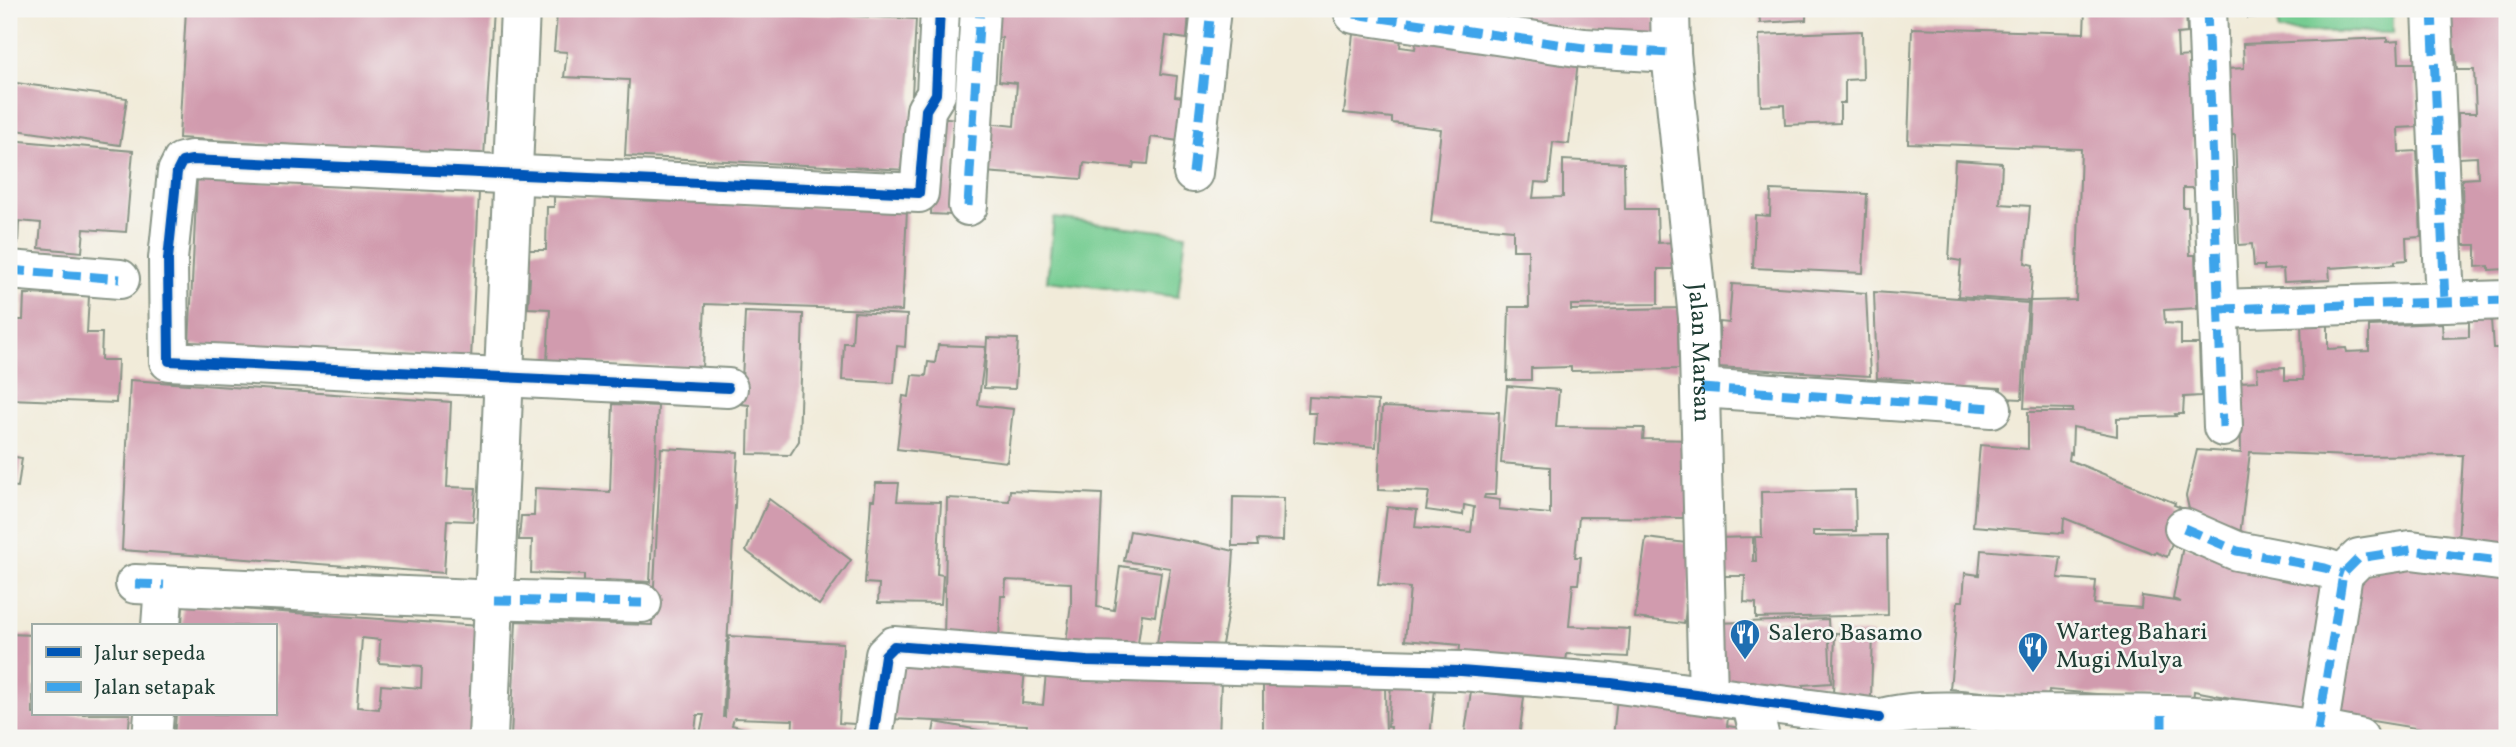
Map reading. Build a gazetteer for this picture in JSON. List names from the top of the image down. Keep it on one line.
{"streets":{"street":["Jalan Marsan"]},"places":{"restaurant":["Salero Basamo","Warteg Bahari Mugi Mulya"]},"legend":["Jalur sepeda","Jalan setapak"]}
